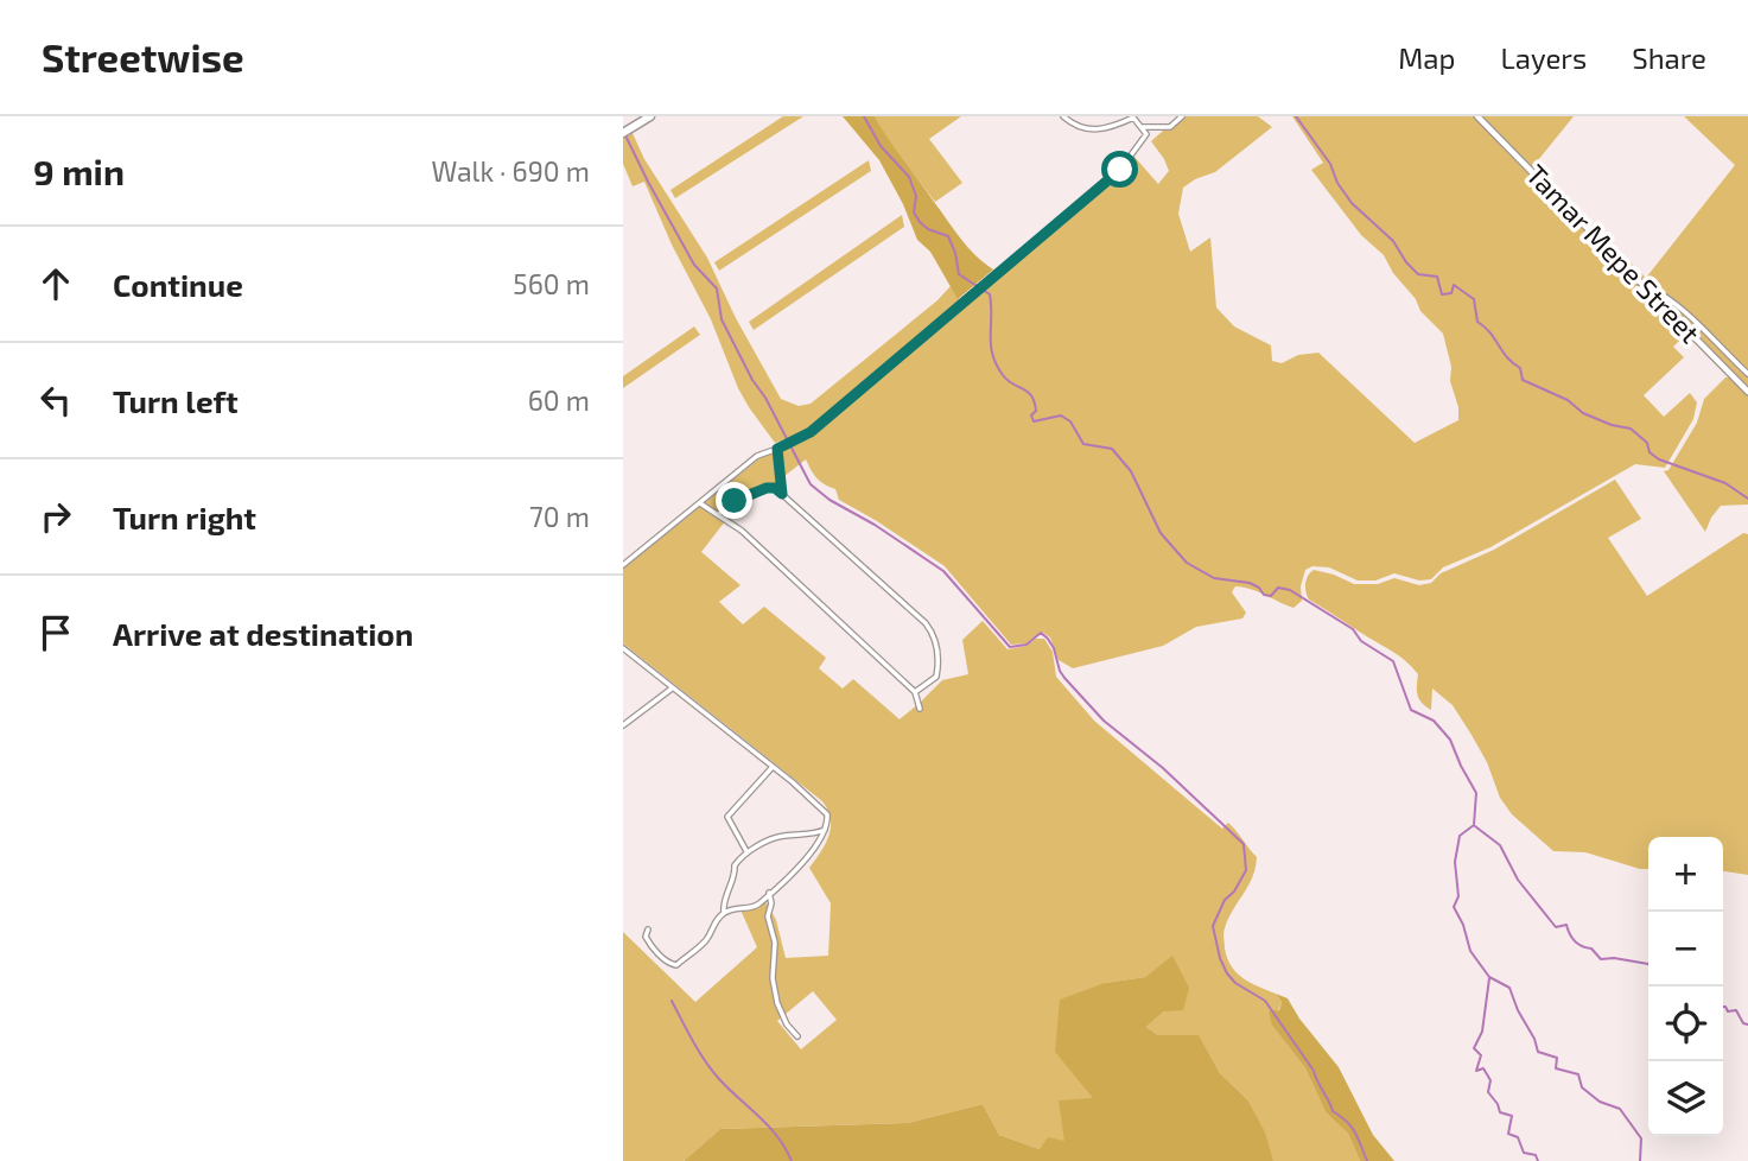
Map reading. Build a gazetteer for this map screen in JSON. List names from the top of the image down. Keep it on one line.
{"streets":{"street":["Tamar Mepe Street"]},"page":{"header":"Streetwise","nav":["Map","Layers","Share"],"heading":["9 min","Walk · 690 m"],"list":[["Continue","560 m"],["Turn left","60 m"],["Turn right","70 m"],"Arrive at destination"],"map_buttons":["+","−"]}}
